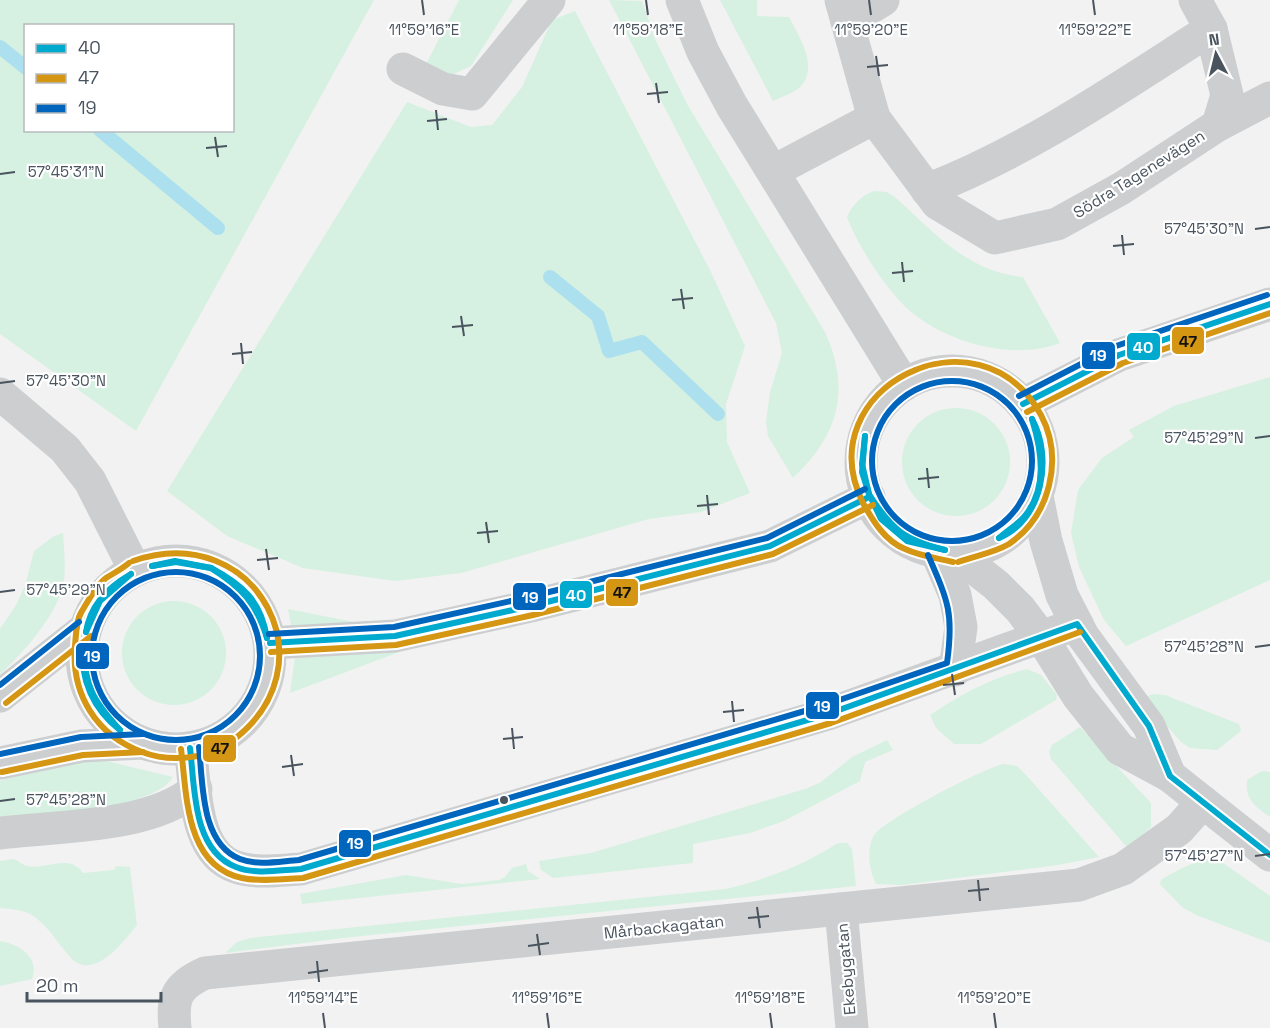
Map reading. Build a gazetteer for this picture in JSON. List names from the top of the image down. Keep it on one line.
{"streets":{"street":["Södra Tagenevägen","Mårbackagatan","Ekebygatan"]},"crossings":[["Mårbackagatan","Ekebygatan"]],"lines":["transit line 19","transit line 40","transit line 47"],"legend":["40","47","19"],"scale_bar":"20 m","north":"top","coordinates":["11°59'16\"E","11°59'18\"E","11°59'20\"E","11°59'22\"E","57°45'31\"N","57°45'30\"N","57°45'29\"N","57°45'28\"N","57°45'27\"N","11°59'14\"E"]}
